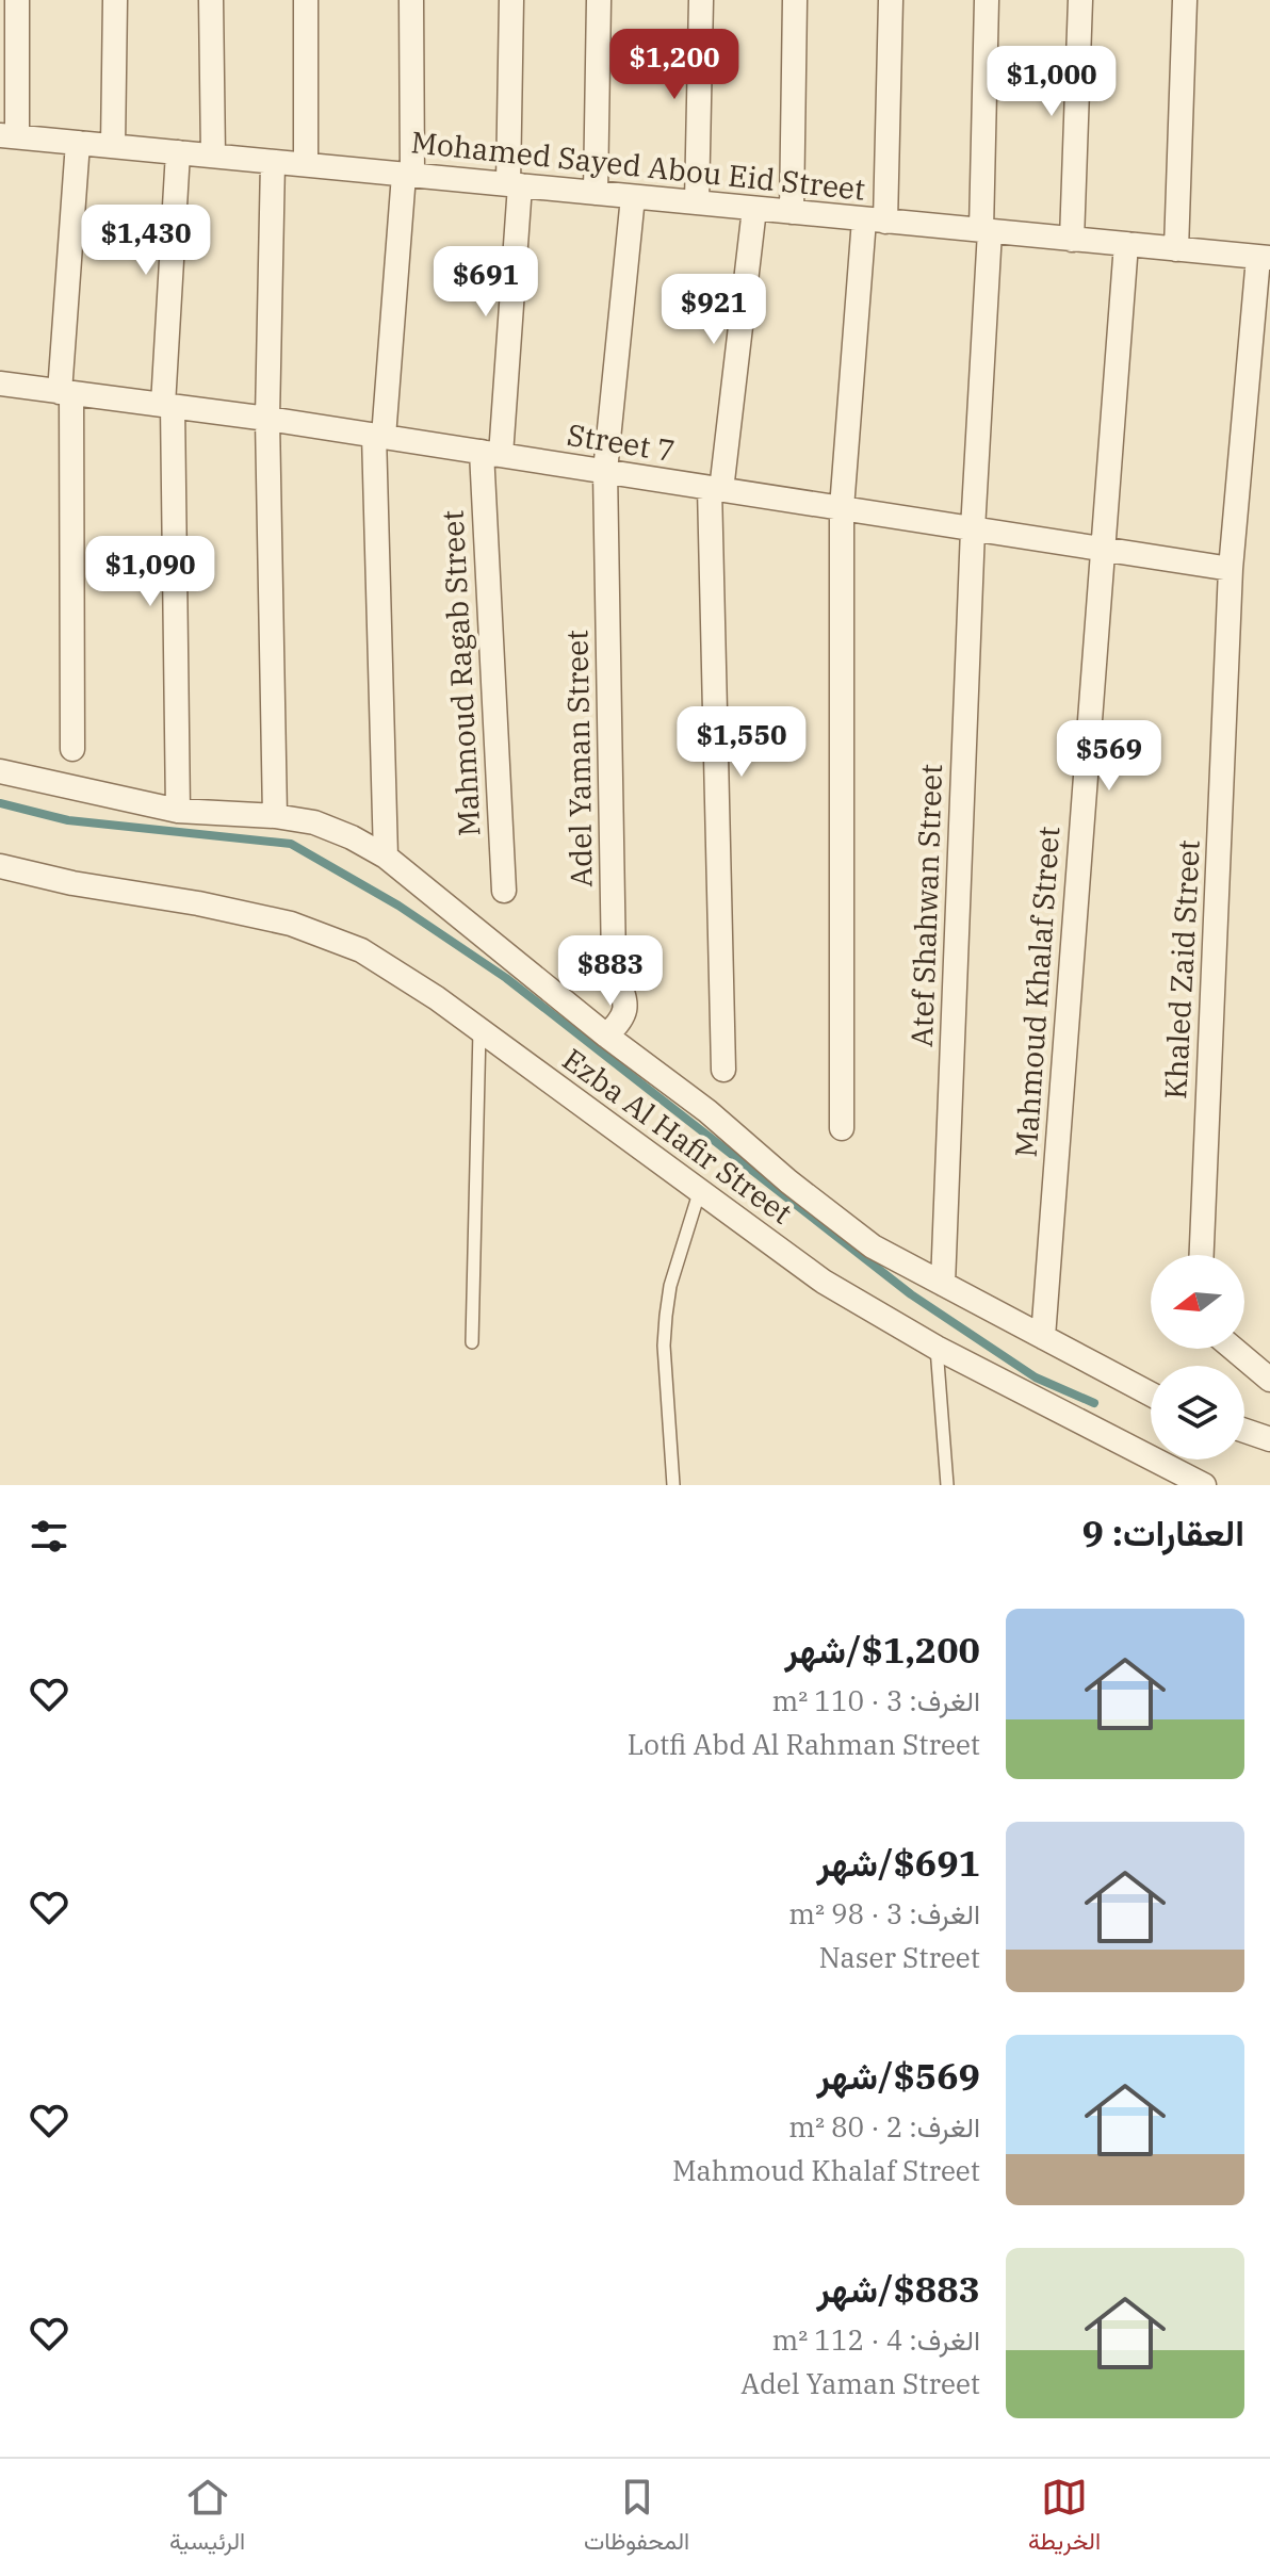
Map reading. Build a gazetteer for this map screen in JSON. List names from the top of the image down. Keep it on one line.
{"streets":{"street":["Mohamed Sayed Abou Eid Street","Street 7","Mahmoud Ragab Street","Adel Yaman Street","Atef Shahwan Street","Khaled Zaid Street","Mahmoud Khalaf Street","Ezba Al Hafir Street"]},"crossings":[["Mohamed Sayed Abou Eid Street","Mahmoud Ragab Street"],["Mohamed Sayed Abou Eid Street","Atef Shahwan Street"],["Mohamed Sayed Abou Eid Street","Khaled Zaid Street"],["Mohamed Sayed Abou Eid Street","Mahmoud Khalaf Street"],["Street 7","Mahmoud Ragab Street"],["Street 7","Adel Yaman Street"],["Street 7","Atef Shahwan Street"],["Street 7","Khaled Zaid Street"],["Street 7","Mahmoud Khalaf Street"],["Adel Yaman Street","Ezba Al Hafir Street"],["Atef Shahwan Street","Ezba Al Hafir Street"],["Mahmoud Khalaf Street","Ezba Al Hafir Street"]],"north":"left","page":{"price":["$1,200","$1,000","$1,430","$691","$921","$1,090","$1,550","$569","$883"],"heading":"العقارات: 9","list":[{"name":"$1,200/شهر","note":"الغرف: 3 · 110 m² · Lotfi Abd Al Rahman Street"},{"name":"$691/شهر","note":"الغرف: 3 · 98 m² · Naser Street"},{"name":"$569/شهر","note":"الغرف: 2 · 80 m² · Mahmoud Khalaf Street"},{"name":"$883/شهر","note":"الغرف: 4 · 112 m² · Adel Yaman Street"}],"tabs":["الخريطة","المحفوظات","الرئيسية"]}}
